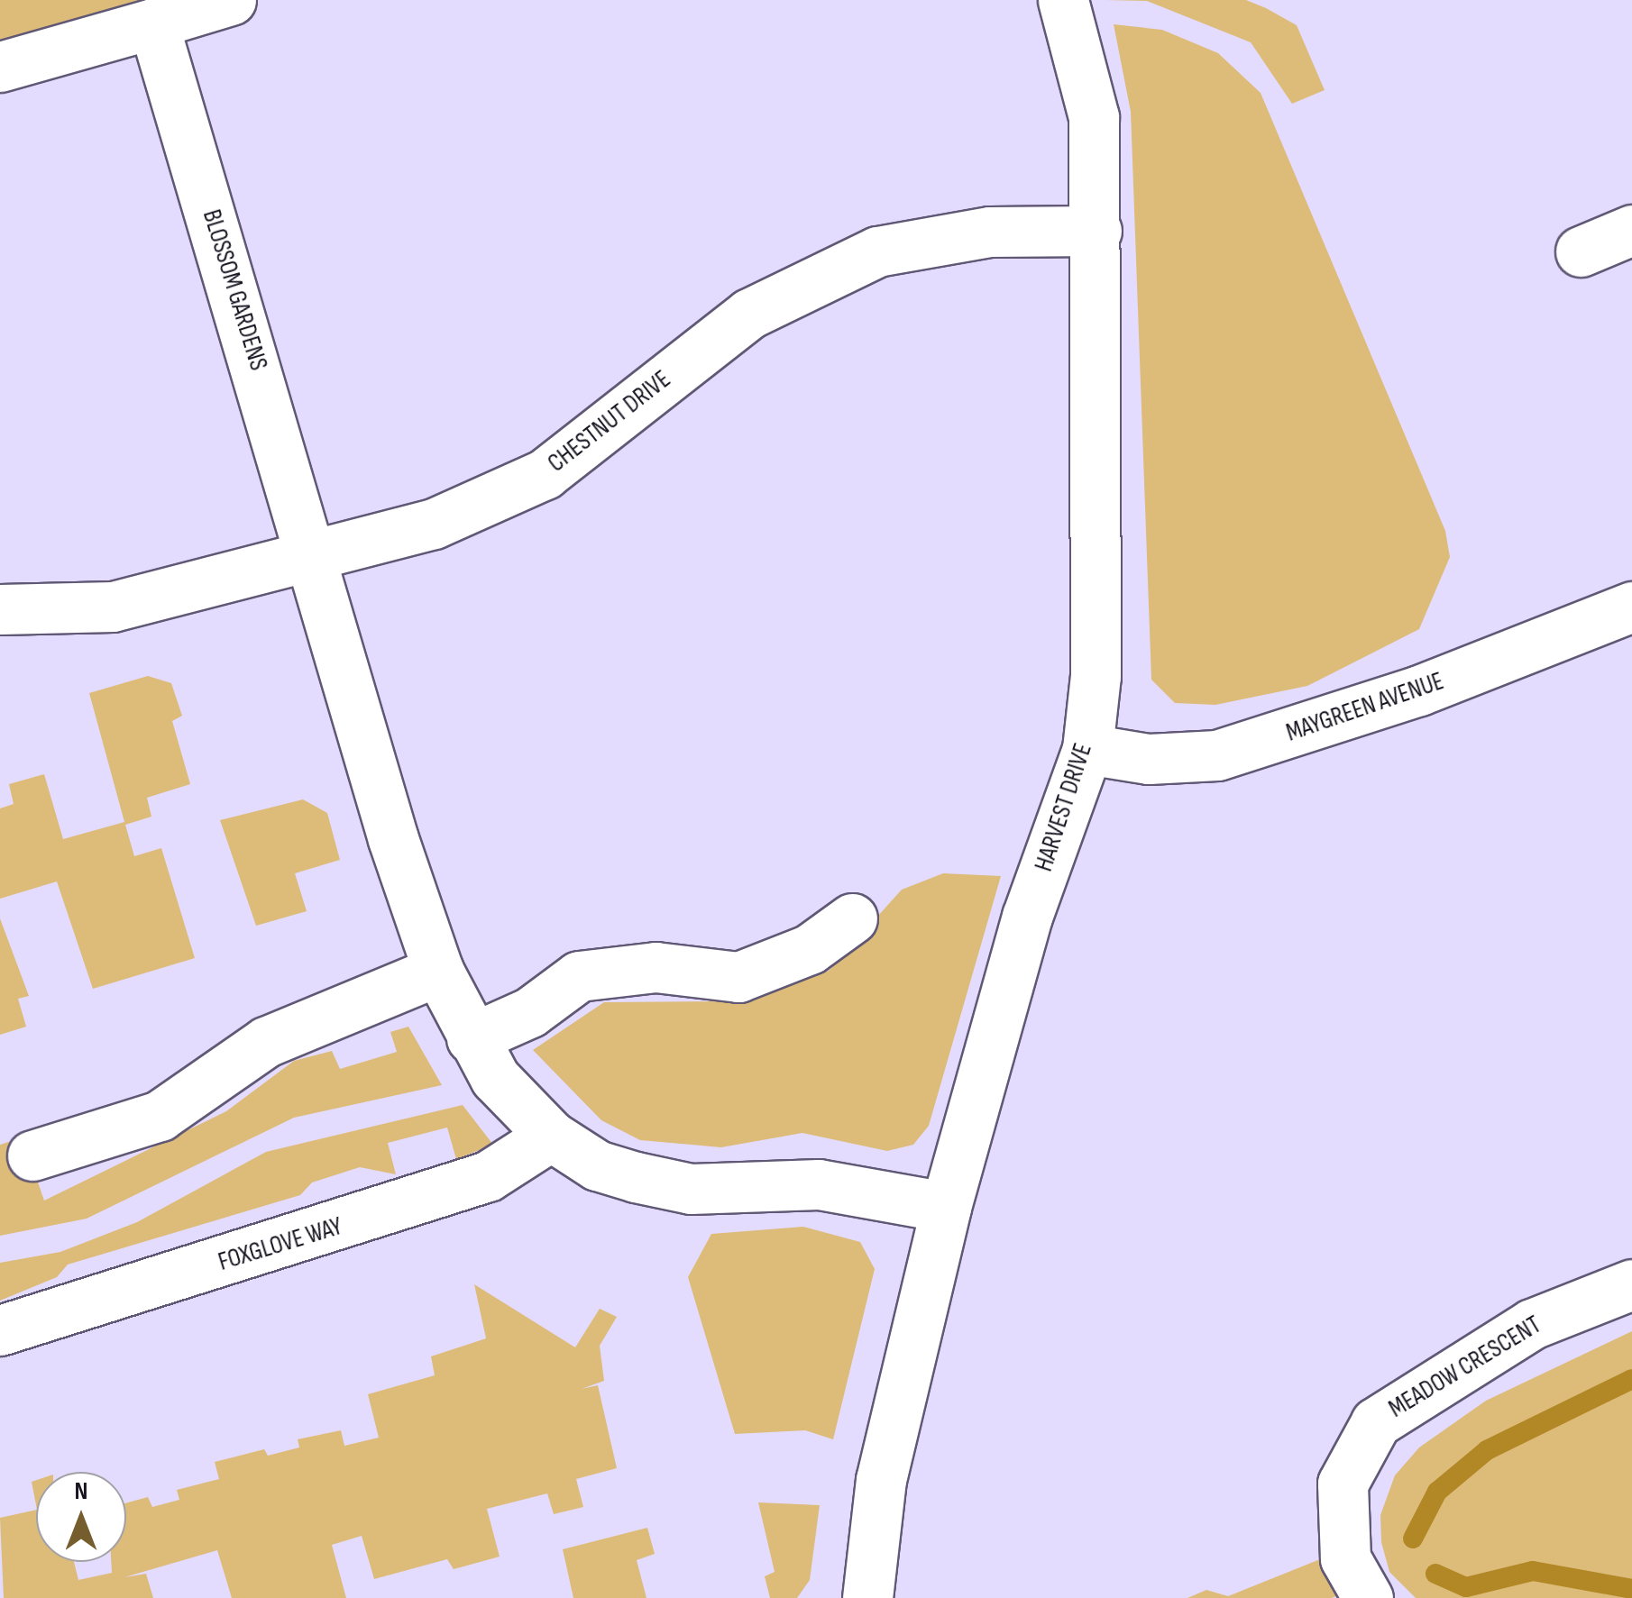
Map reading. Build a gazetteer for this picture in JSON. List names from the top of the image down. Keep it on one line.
{"streets":{"street":["BLOSSOM GARDENS","CHESTNUT DRIVE","MAYGREEN AVENUE","HARVEST DRIVE","FOXGLOVE WAY","MEADOW CRESCENT"]},"crossings":[["BLOSSOM GARDENS","CHESTNUT DRIVE"],["CHESTNUT DRIVE","HARVEST DRIVE"],["MAYGREEN AVENUE","HARVEST DRIVE"]],"north":"top"}
